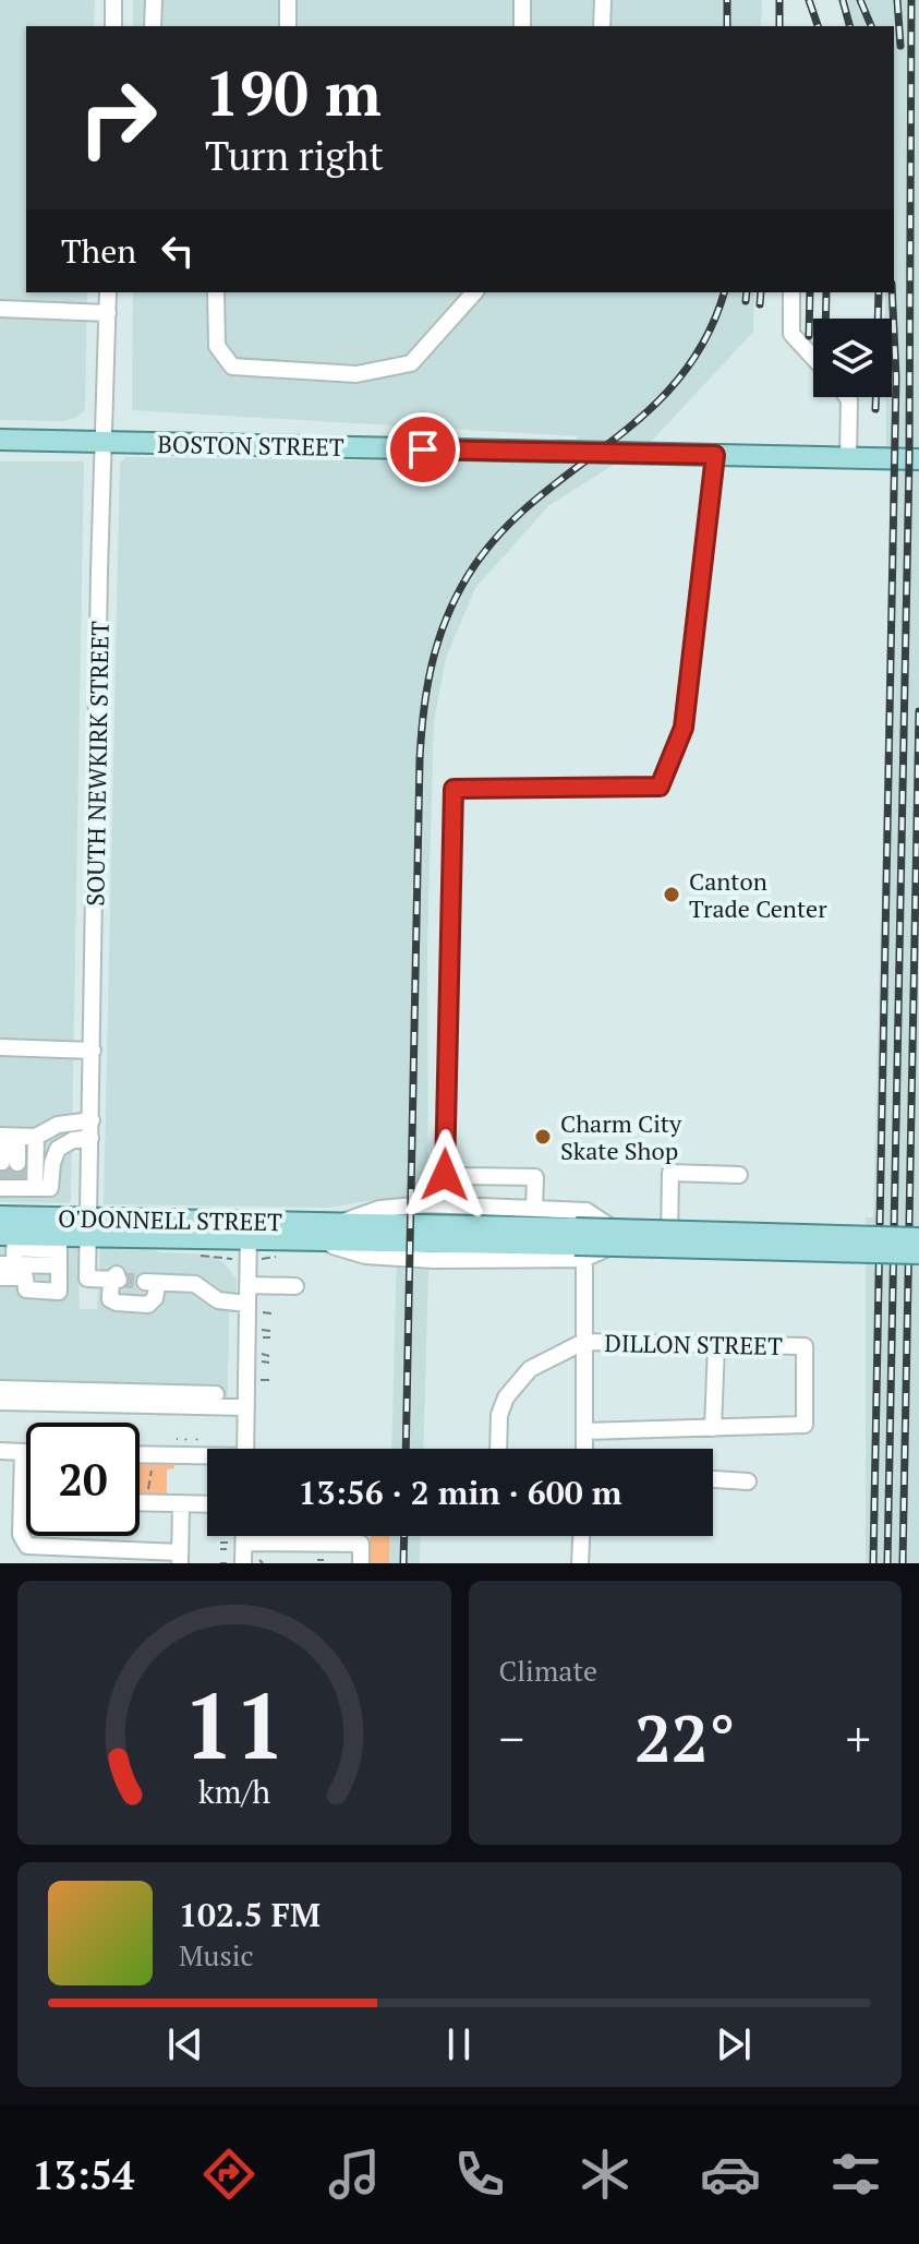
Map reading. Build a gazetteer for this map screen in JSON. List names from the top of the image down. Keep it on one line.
{"streets":{"main road":["BOSTON STREET","O'DONNELL STREET"],"street":["SOUTH NEWKIRK STREET","DILLON STREET"]},"crossings":[["BOSTON STREET","SOUTH NEWKIRK STREET"],["SOUTH NEWKIRK STREET","O'DONNELL STREET"]],"places":["Canton Trade Center","Charm City Skate Shop"],"page":{"turn":["190 m","Turn right"],"then":"Then","limit":"20","trip":"13:56 · 2 min · 600 m","tile":"Climate","heat":["−","22°","+"],"song":["102.5 FM","Music"],"tabs":"13:54","gauge":["11","km/h"]}}
